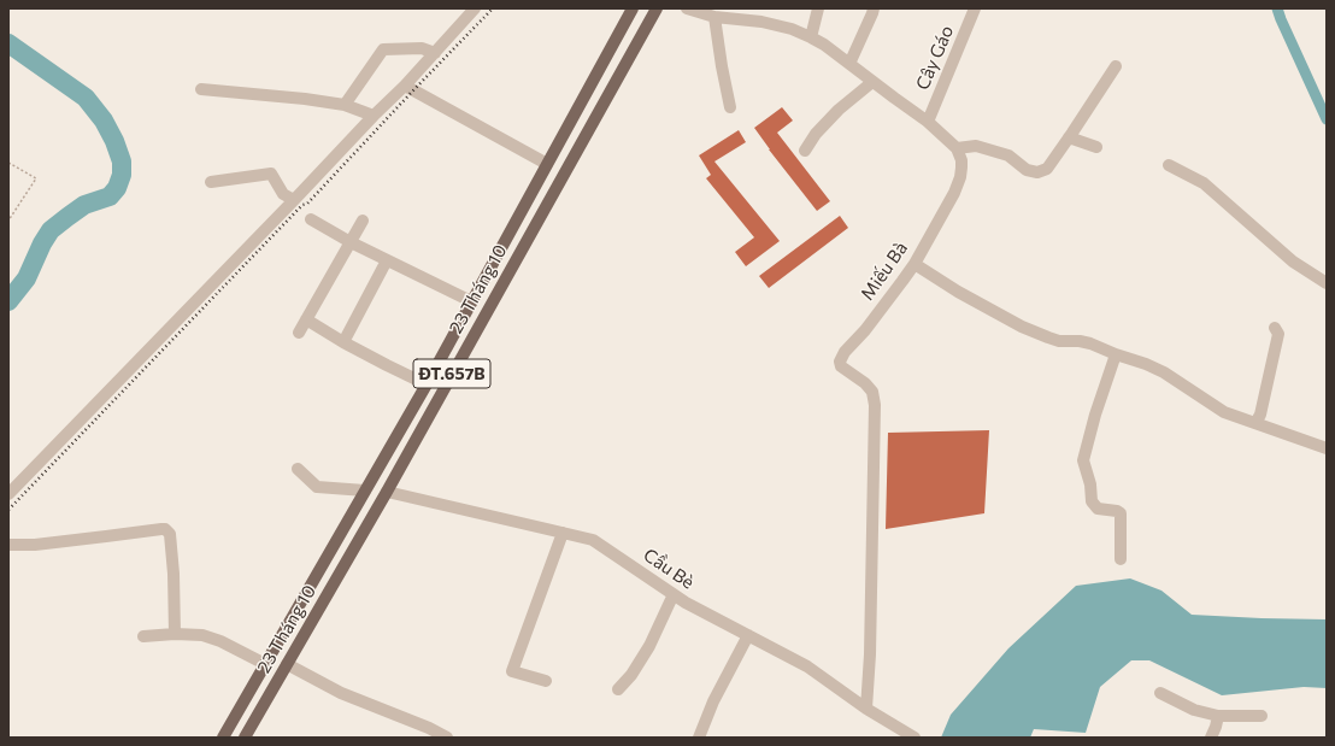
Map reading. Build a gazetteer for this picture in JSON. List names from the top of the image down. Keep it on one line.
{"streets":{"main road":["23 Tháng 10","ĐT.657B"],"street":["Cây Gáo","Miếu Bà","Cầu Bè"]},"crossings":[["Miếu Bà","Cầu Bè"],["23 Tháng 10","Cầu Bè"]]}
